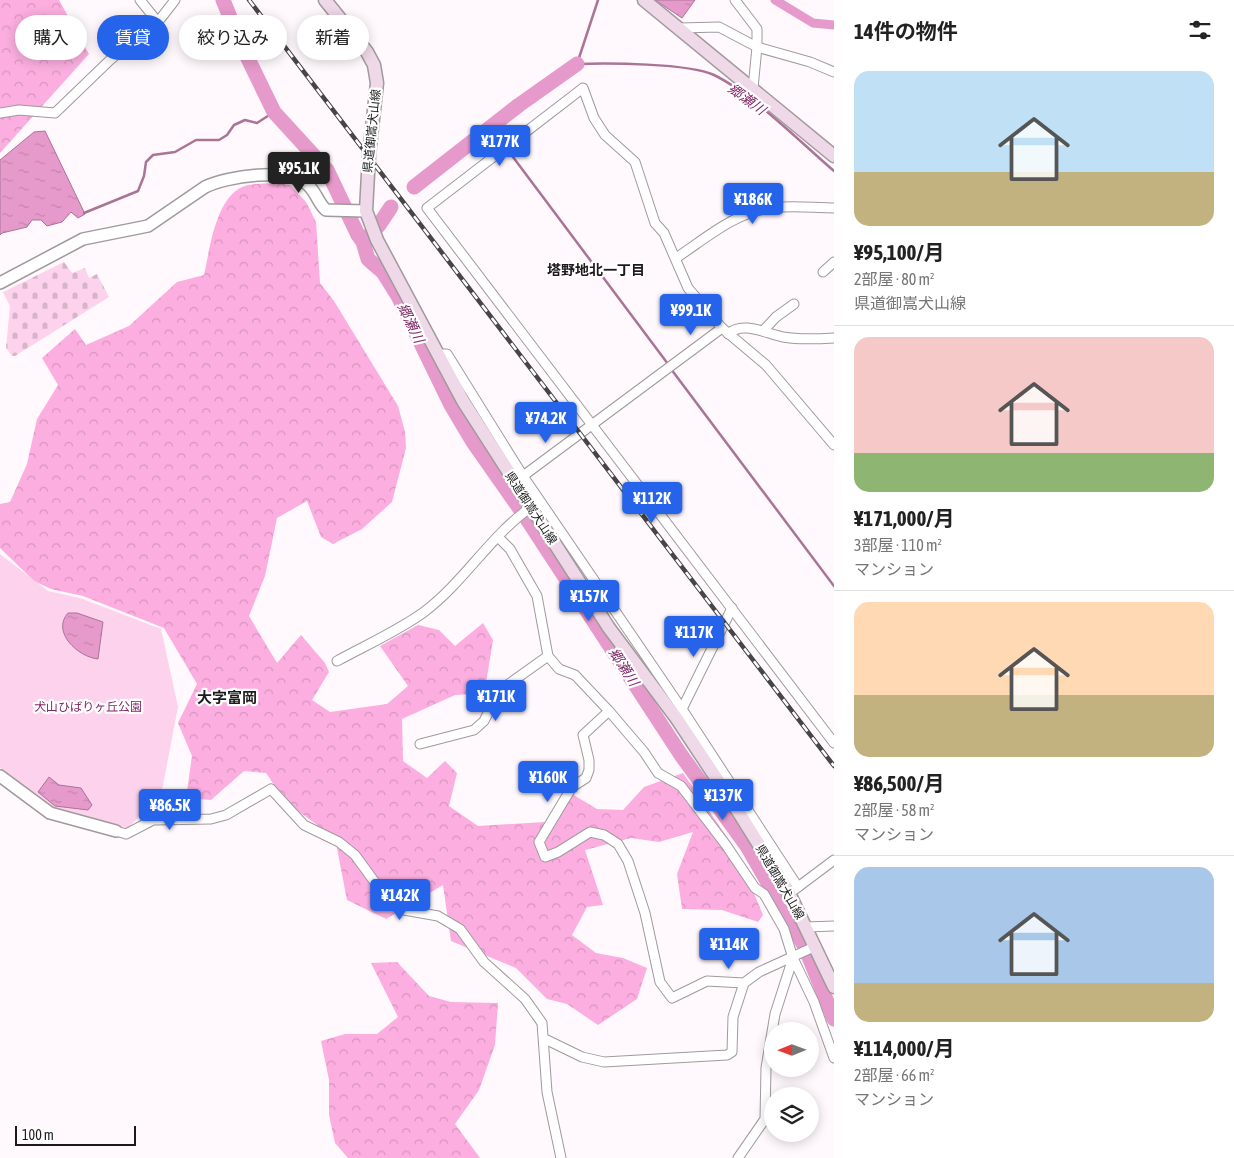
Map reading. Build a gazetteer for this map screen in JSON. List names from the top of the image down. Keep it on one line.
{"streets":{"main road":["県道御嵩犬山線"]},"districts":["塔野地北一丁目","大字富岡"],"water":["郷瀬川"],"parks":["犬山ひばりヶ丘公園"],"scale_bar":"100 m","north":"left","page":{"heading":"14件の物件","chip":["購入","賃貸","絞り込み","新着"],"list":[{"name":"¥95,100/月","note":"2部屋 · 80 m² · 県道御嵩犬山線"},{"name":"¥171,000/月","note":"3部屋 · 110 m² · マンション"},{"name":"¥86,500/月","note":"2部屋 · 58 m² · マンション"},{"name":"¥114,000/月","note":"2部屋 · 66 m² · マンション"}],"price":["¥177K","¥95.1K","¥186K","¥99.1K","¥74.2K","¥112K","¥157K","¥117K","¥171K","¥160K","¥137K","¥86.5K","¥142K","¥114K"],"scale":"100 m"}}
